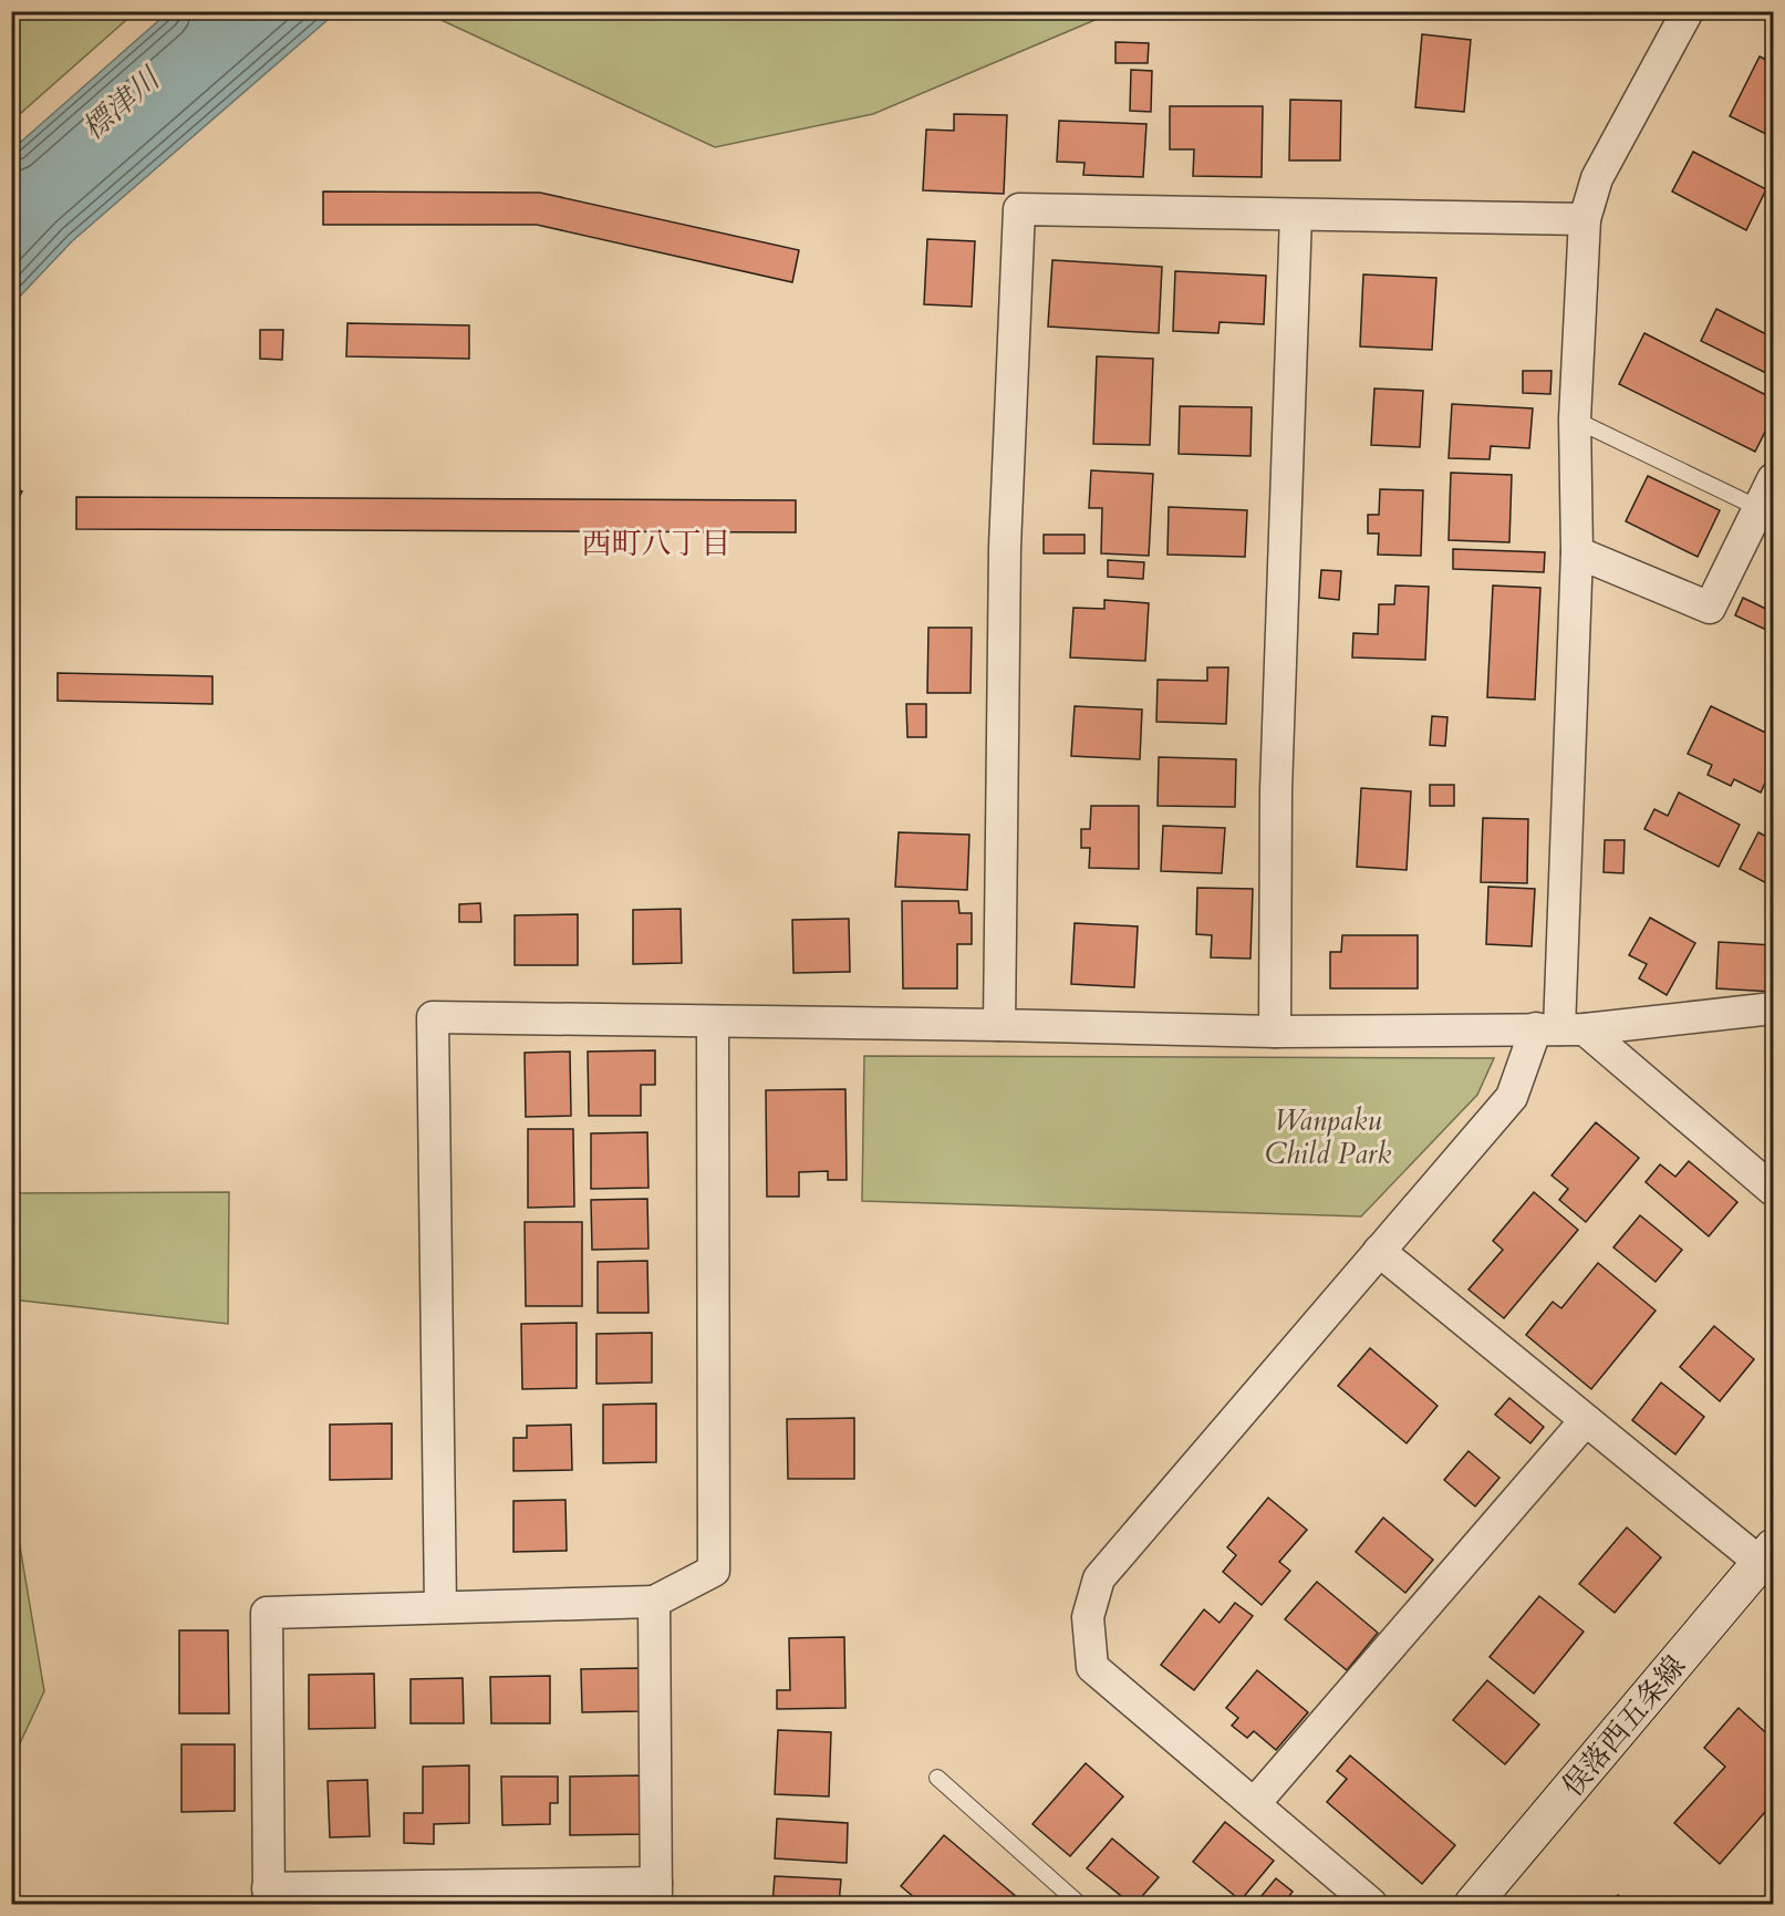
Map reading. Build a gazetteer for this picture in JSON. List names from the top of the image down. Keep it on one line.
{"streets":{"main road":["俣落西五条線"]},"districts":["西町八丁目"],"water":["標津川"],"parks":["Wanpaku Child Park"]}
